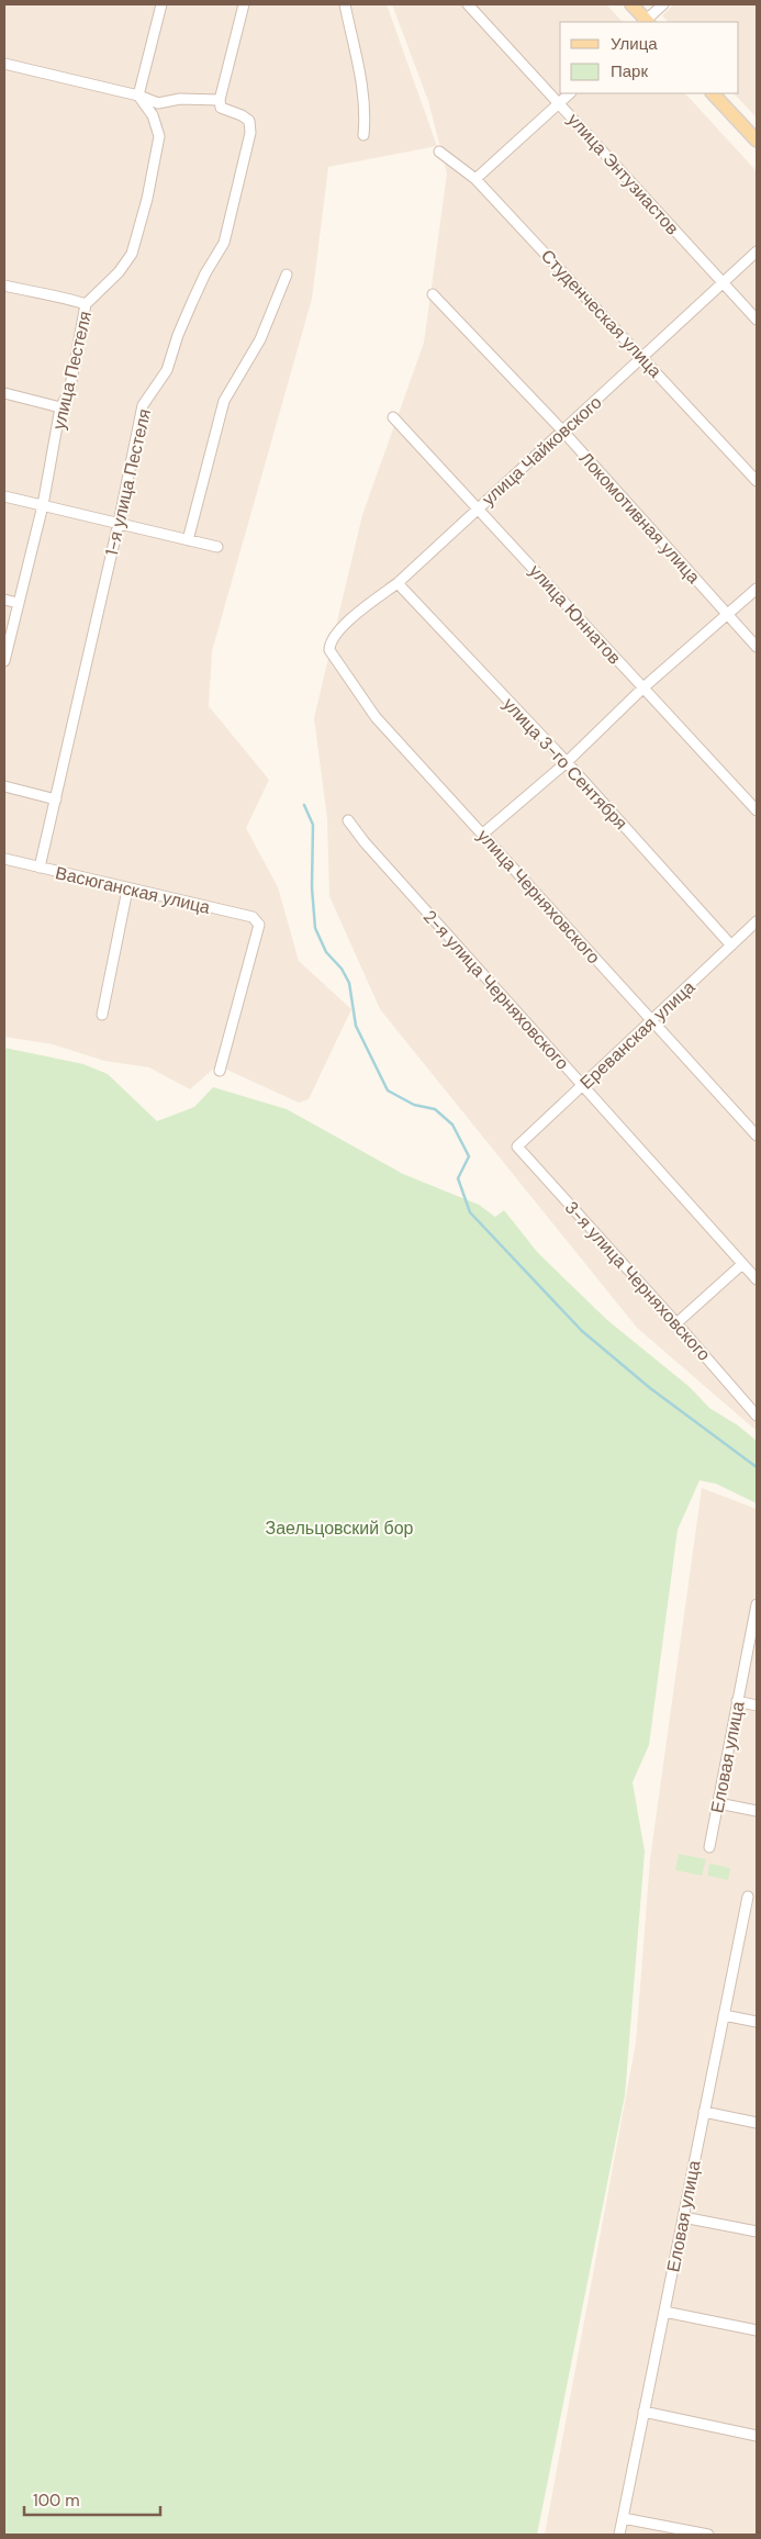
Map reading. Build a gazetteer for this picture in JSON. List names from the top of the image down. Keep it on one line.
{"streets":{"street":["улица Энтузиастов","Студенческая улица","улица Пестеля","улица Чайковского","1-я улица Пестеля","Локомотивная улица","улица Юннатов","улица 3-го Сентября","Васюганская улица","улица Черняховского","2-я улица Черняховского","Ереванская улица","3-я улица Черняховского","Еловая улица"]},"crossings":[["улица Энтузиастов","улица Чайковского"],["Студенческая улица","улица Чайковского"],["улица Чайковского","Локомотивная улица"],["улица Чайковского","улица Юннатов"],["улица Чайковского","улица 3-го Сентября"],["улица Чайковского","улица Черняховского"],["1-я улица Пестеля","Васюганская улица"],["улица 3-го Сентября","Ереванская улица"],["улица Черняховского","Ереванская улица"],["2-я улица Черняховского","Ереванская улица"],["Ереванская улица","3-я улица Черняховского"]],"parks":["Заельцовский бор"],"legend":["Улица","Парк"],"scale_bar":"100 m"}
